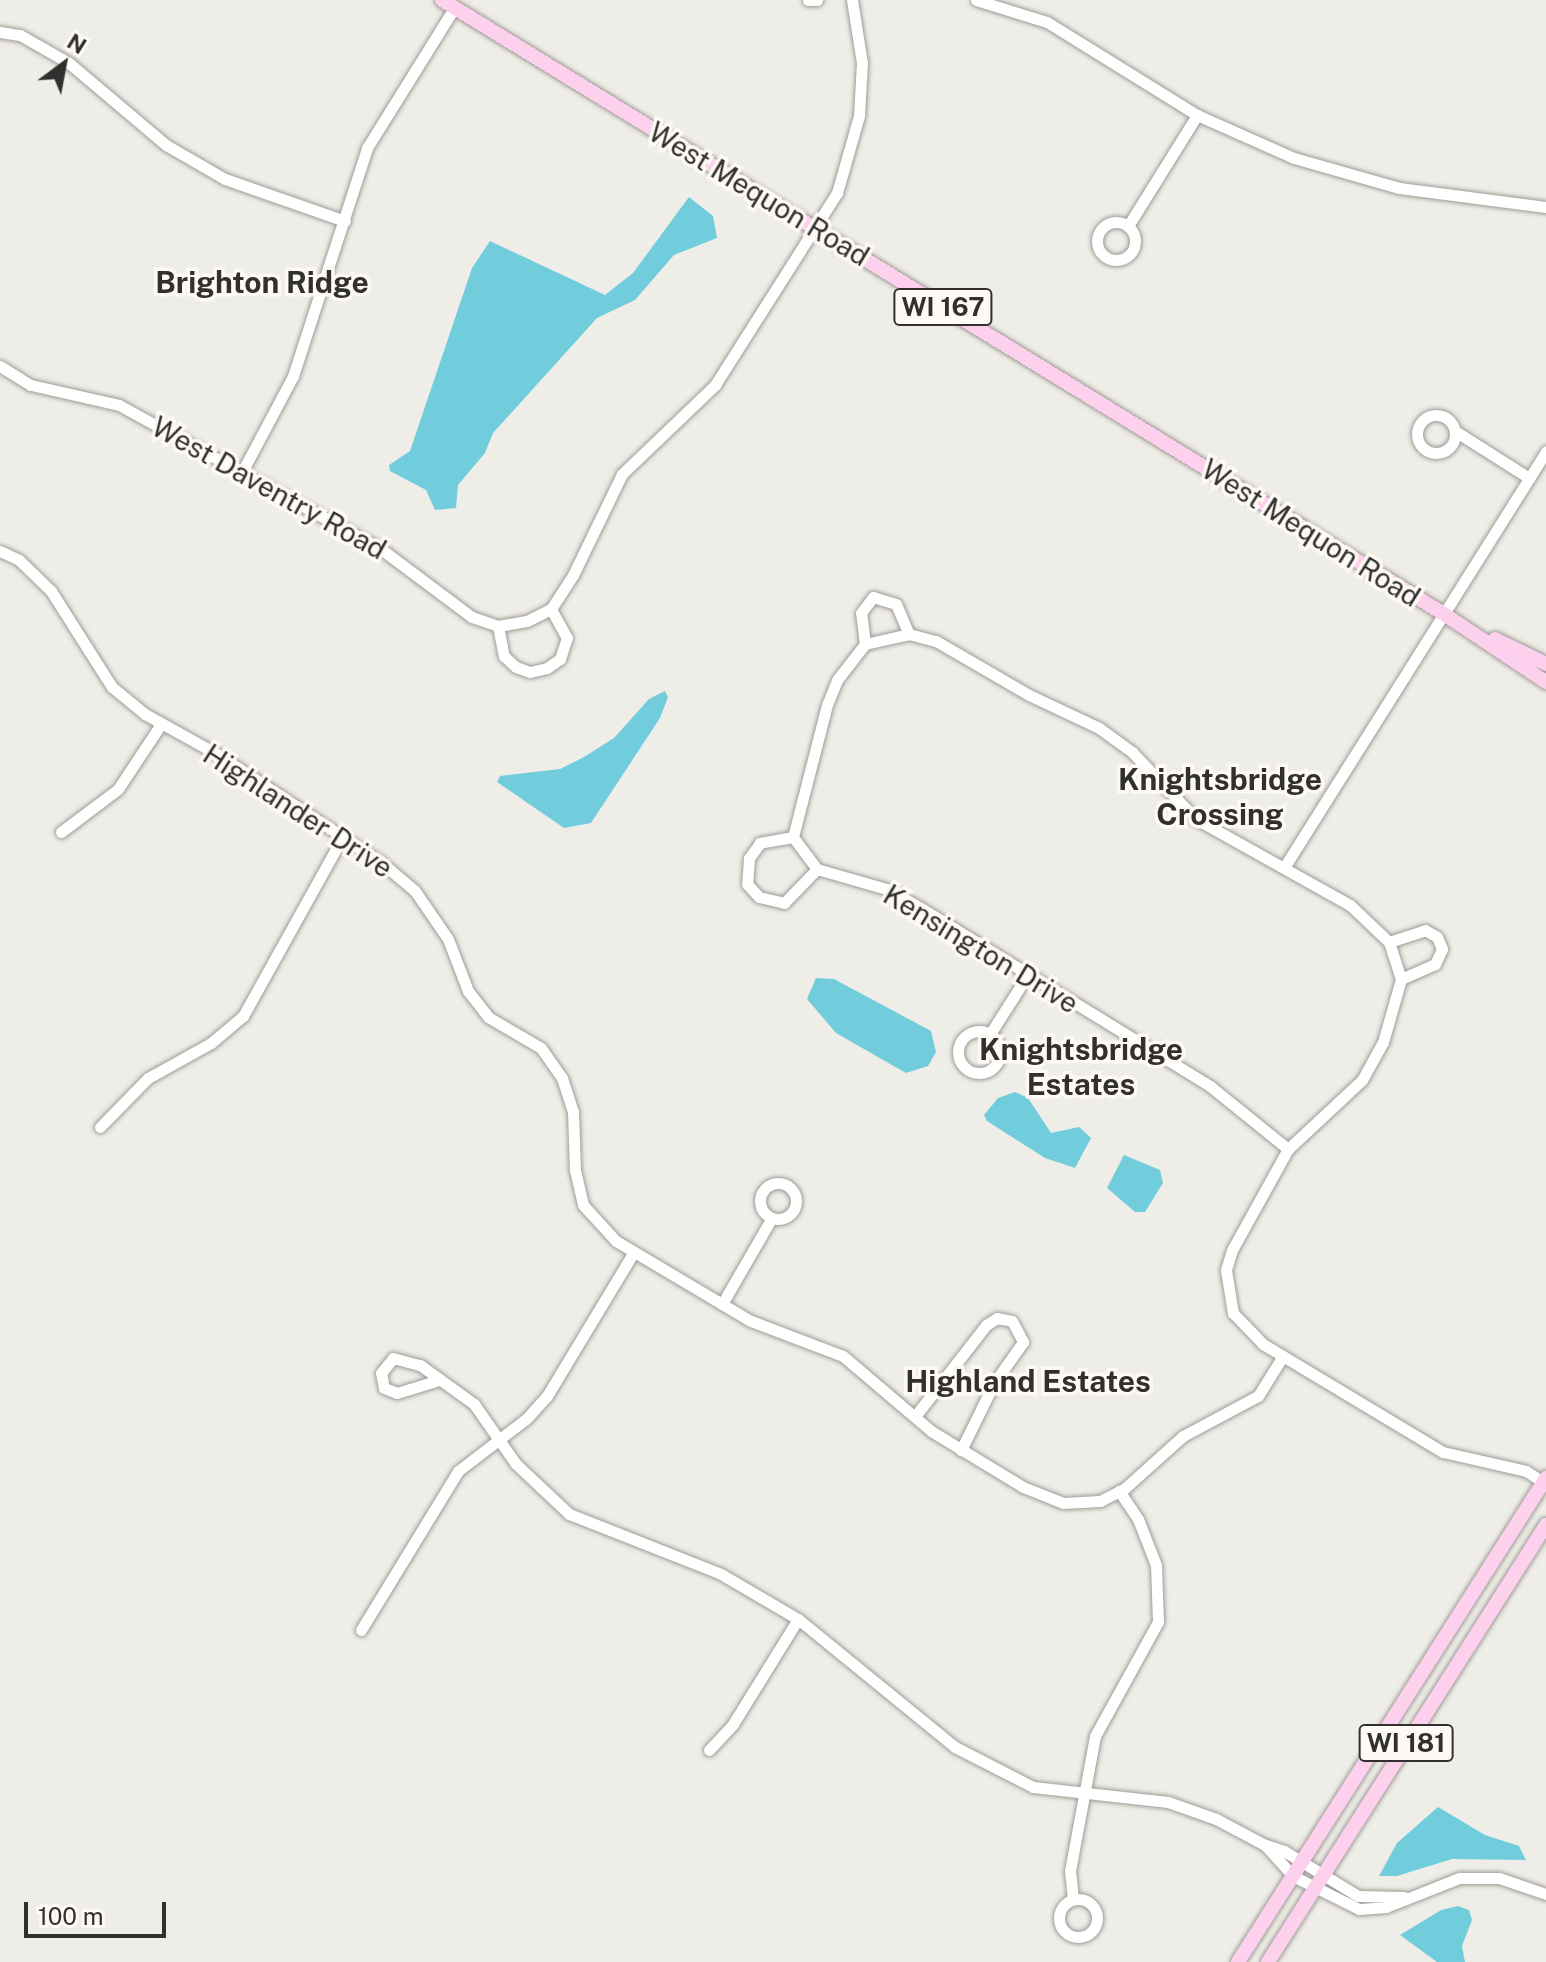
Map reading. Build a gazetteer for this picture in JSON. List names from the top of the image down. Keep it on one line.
{"streets":{"main road":["West Mequon Road","WI 167","WI 181"],"street":["West Daventry Road","Highlander Drive","Kensington Drive"]},"districts":["Brighton Ridge","Knightsbridge Crossing","Knightsbridge Estates","Highland Estates"],"scale_bar":"100 m","north":"top right"}
